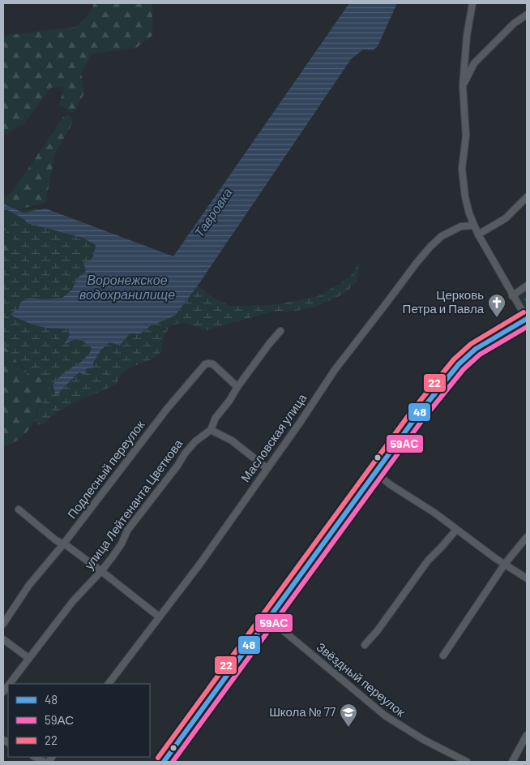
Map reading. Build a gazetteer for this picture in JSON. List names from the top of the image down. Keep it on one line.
{"streets":{"street":["Масловская улица","Подлесный переулок","улица Лейтенанта Цветкова","Звёздный переулок"]},"crossings":[["Подлесный переулок","улица Лейтенанта Цветкова"]],"water":["Тавровка","Воронежское водохранилище"],"places":{"church":["Церковь Петра и Павла"],"school or university":["Школа № 77"]},"lines":["transit line 22","transit line 48","transit line 59АС"],"legend":["48","59АС","22"]}
